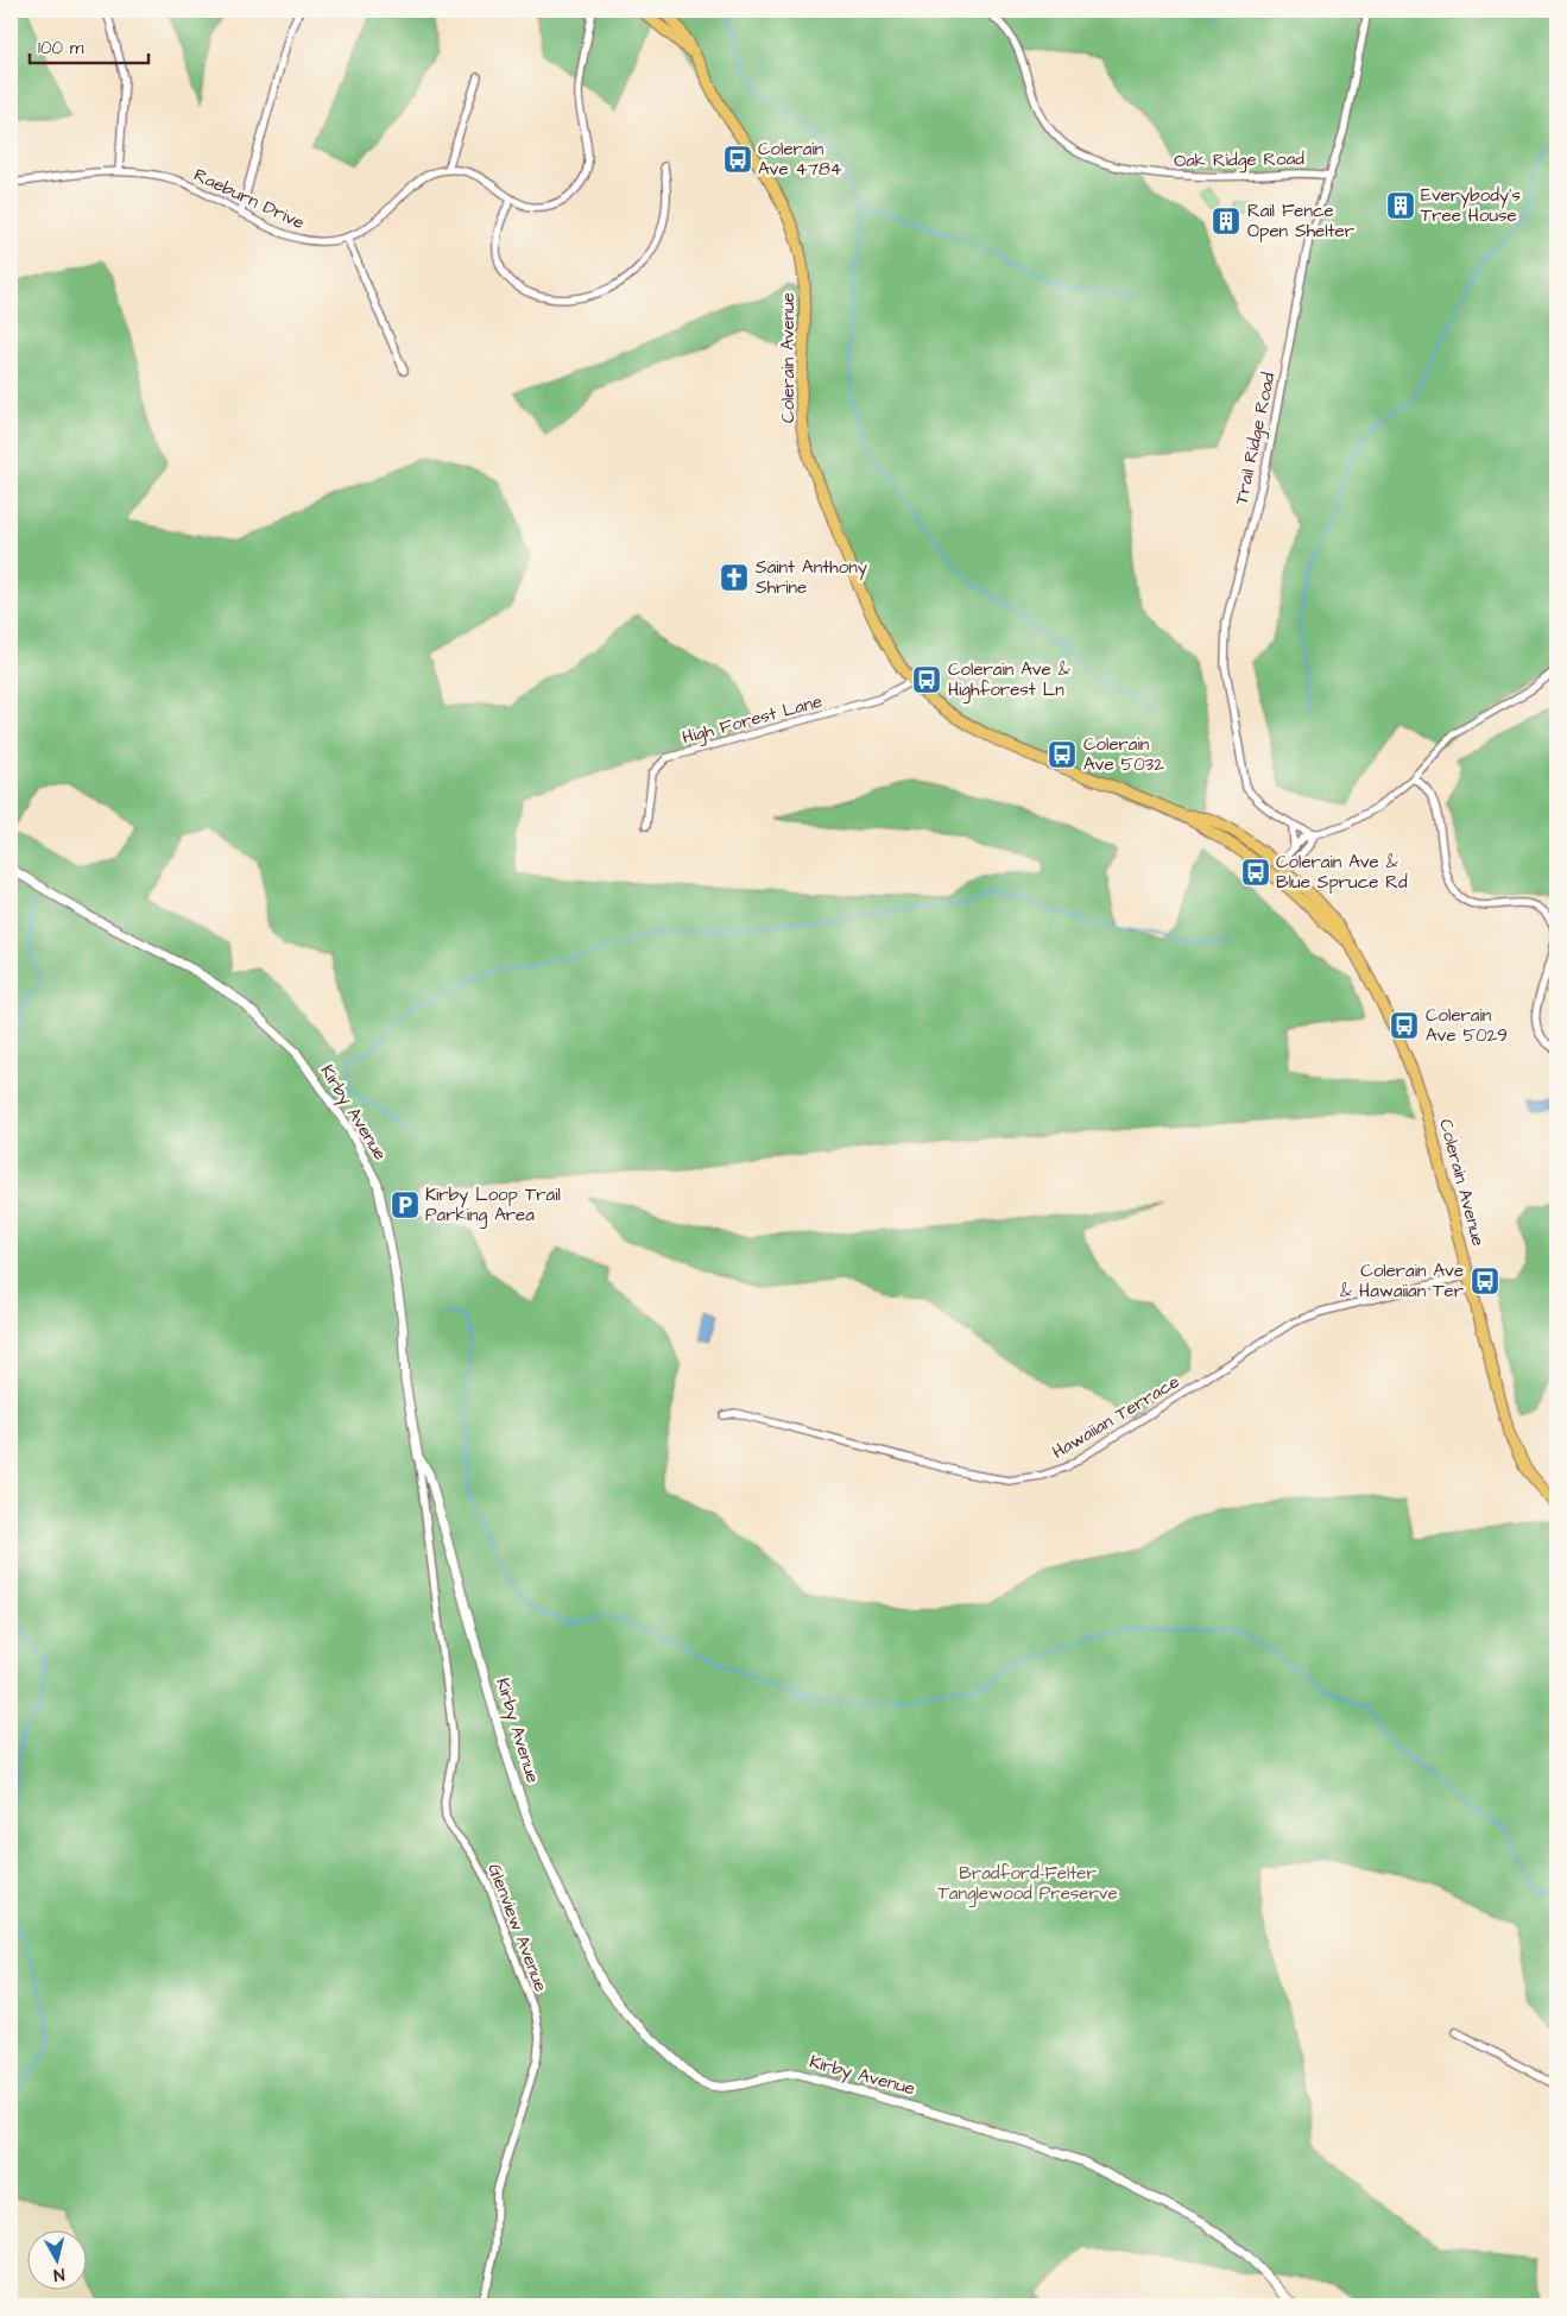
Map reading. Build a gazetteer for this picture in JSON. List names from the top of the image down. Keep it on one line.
{"streets":{"main road":["Colerain Avenue"],"street":["Oak Ridge Road","Raeburn Drive","Trail Ridge Road","High Forest Lane","Kirby Avenue","Hawaiian Terrace","Glenview Avenue"]},"crossings":[["Oak Ridge Road","Trail Ridge Road"],["Colerain Avenue","High Forest Lane"],["Colerain Avenue","Hawaiian Terrace"],["Kirby Avenue","Glenview Avenue"]],"parks":["Bradford-Felter Tanglewood Preserve"],"places":{"bus stop":["Colerain Ave 4784","Colerain Ave & Highforest Ln","Colerain Ave 5032","Colerain Ave & Blue Spruce Rd","Colerain Ave 5029","Colerain Ave & Hawaiian Ter"],"building":["Everybody's Tree House","Rail Fence Open Shelter"],"church":["Saint Anthony Shrine"],"parking":["Kirby Loop Trail Parking Area"]},"scale_bar":"100 m","north":"bottom"}
